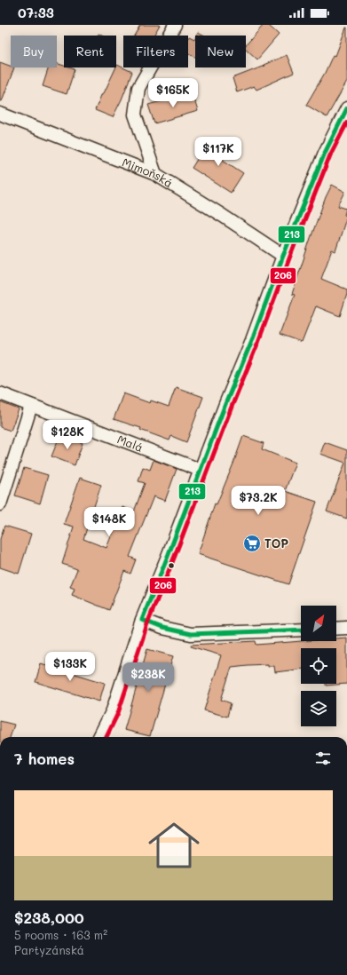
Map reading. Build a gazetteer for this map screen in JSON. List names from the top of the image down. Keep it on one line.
{"streets":{"street":["Mimoňská","Malá"]},"places":{"supermarket":["TOP"]},"lines":["transit line 213","transit line 206"],"north":"top right","page":{"status":"07:33","chip":["Buy","Rent","Filters","New"],"price":["$165K","$117K","$128K","$73.2K","$148K","$133K","$238K"],"heading":"7 homes","list":[{"name":"$238,000","note":"5 rooms · 163 m² · Partyzánská"}]}}
